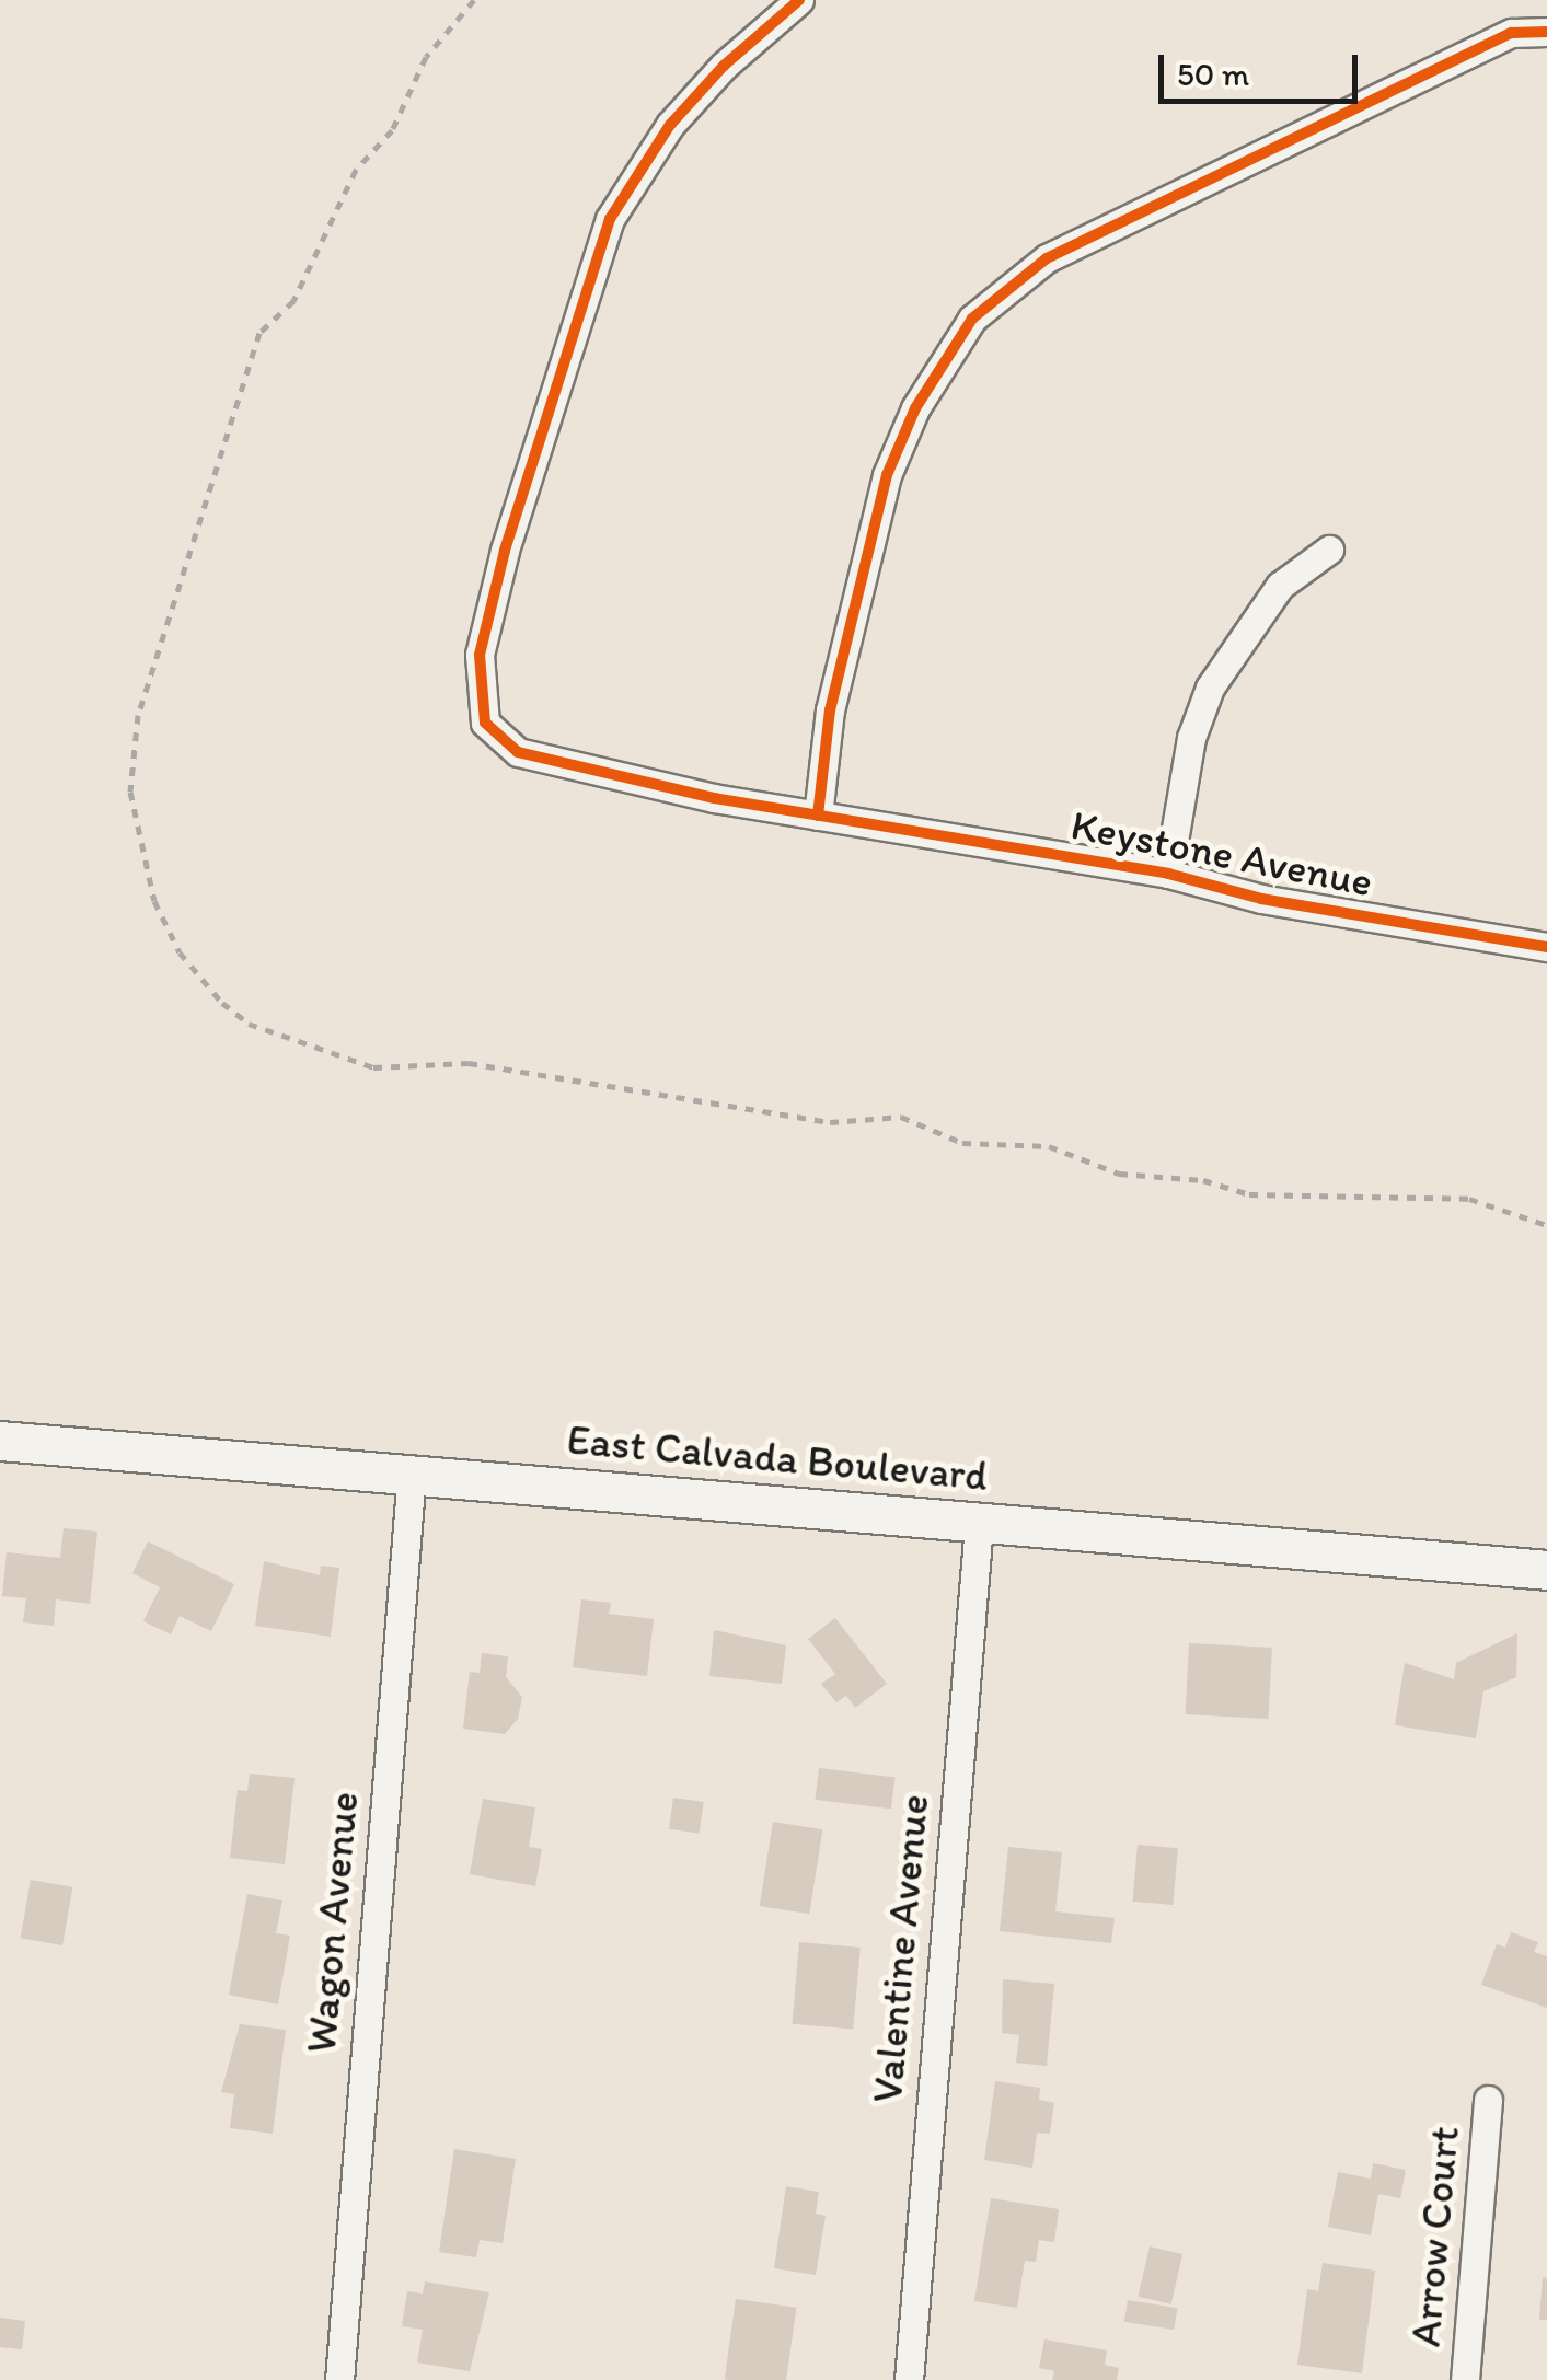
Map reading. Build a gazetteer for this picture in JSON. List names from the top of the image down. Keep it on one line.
{"streets":{"main road":["East Calvada Boulevard"],"street":["Keystone Avenue","Wagon Avenue","Valentine Avenue","Arrow Court"]},"crossings":[["East Calvada Boulevard","Wagon Avenue"],["East Calvada Boulevard","Valentine Avenue"]],"scale_bar":"50 m"}
